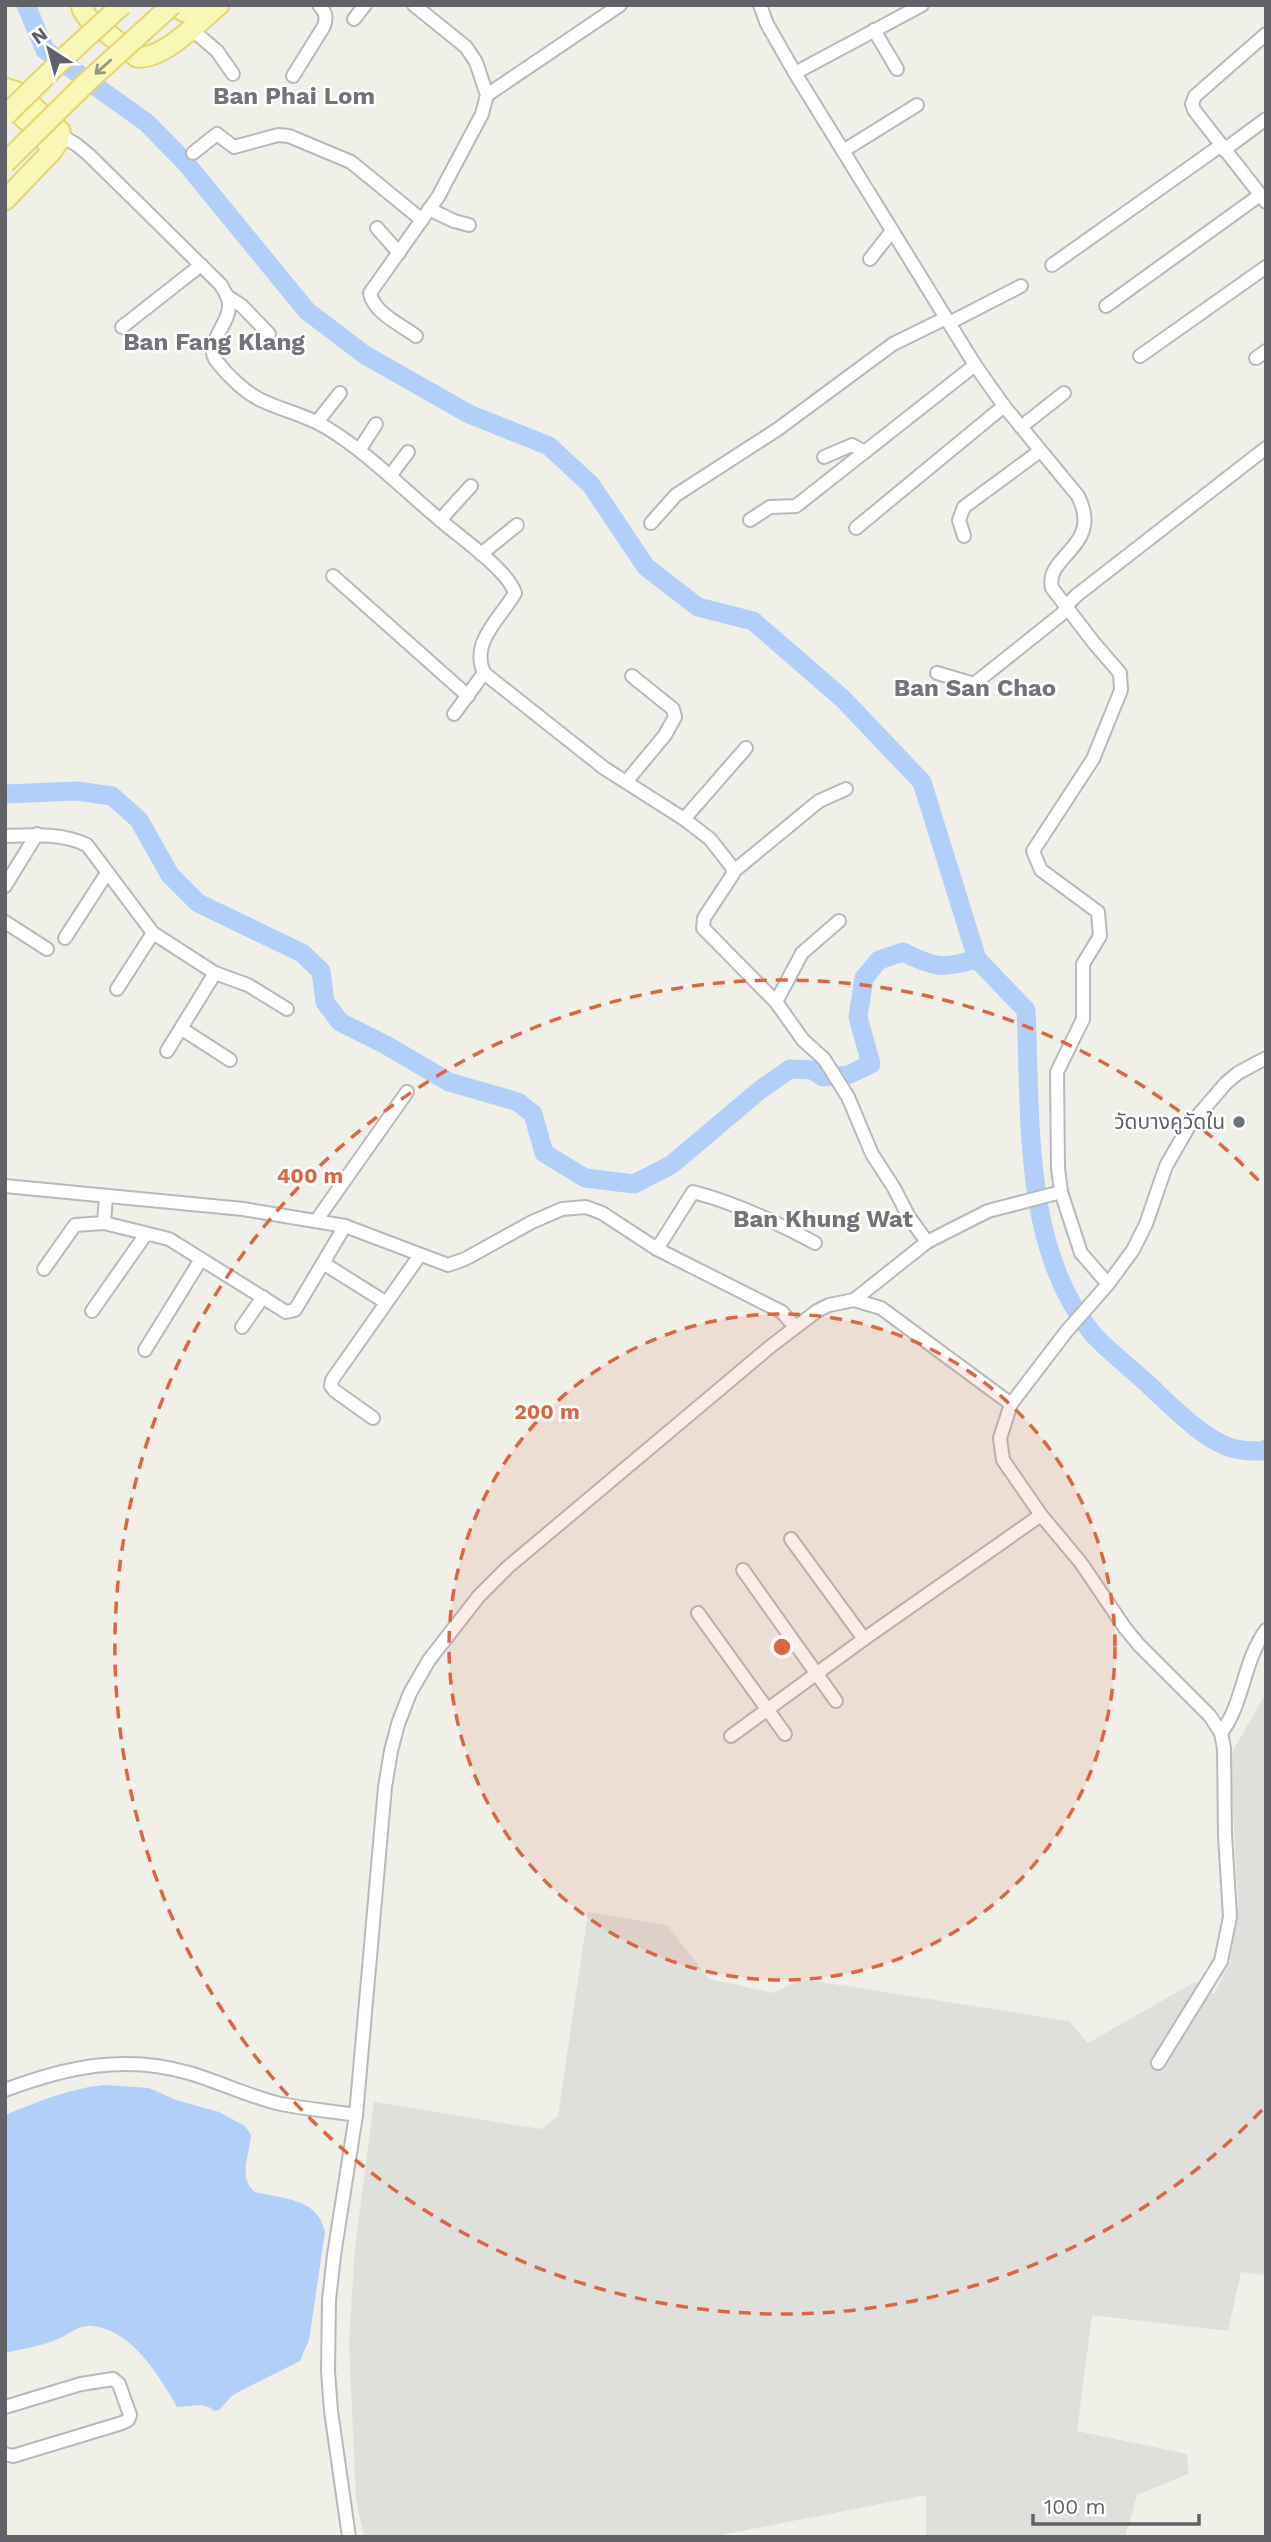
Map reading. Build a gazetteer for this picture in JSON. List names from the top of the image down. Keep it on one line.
{"districts":["Ban Phai Lom","Ban Fang Klang","Ban San Chao","Ban Khung Wat"],"places":["วัดบางคูวัดใน"],"scale_bar":"100 m","north":"top left","rings":["400 m","200 m"]}
